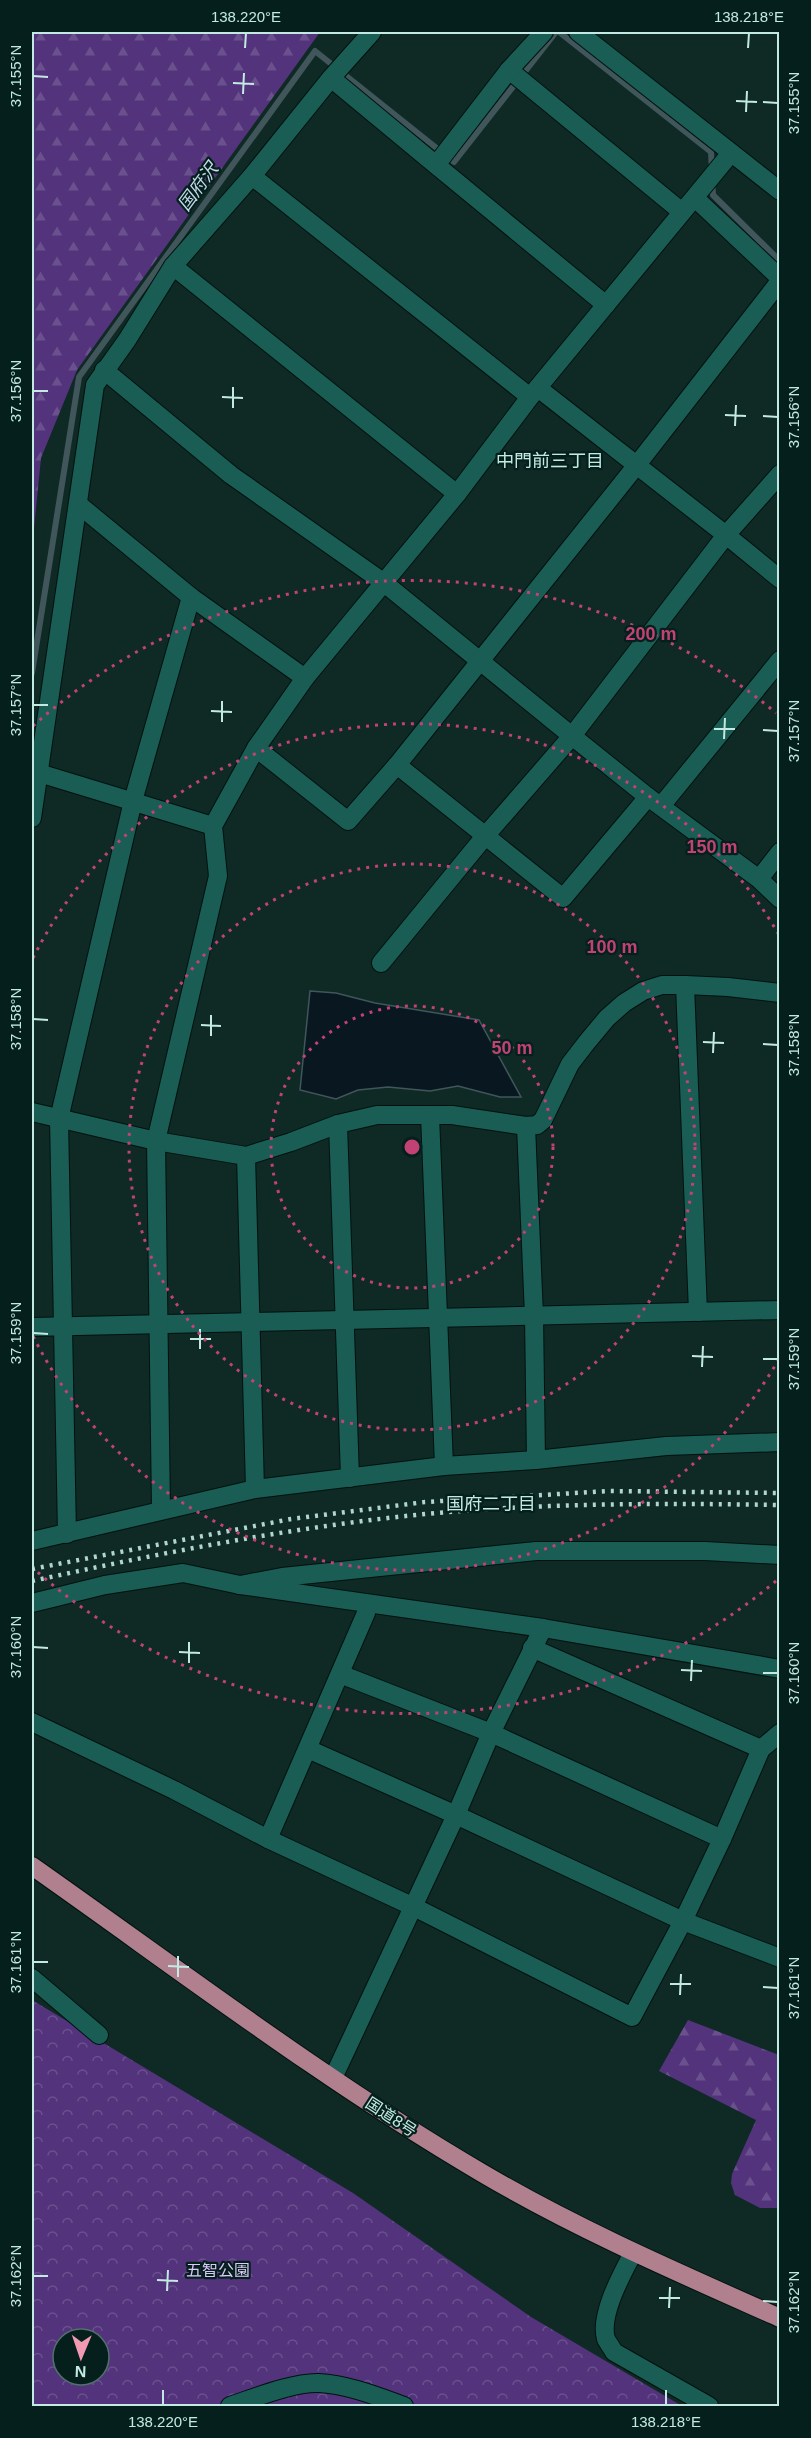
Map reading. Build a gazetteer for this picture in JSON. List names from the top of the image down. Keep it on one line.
{"streets":{"highway":["国道8号"]},"districts":["中門前三丁目","国府二丁目"],"water":["国府沢"],"parks":["五智公園"],"north":"bottom","coordinates":["138.220°E","138.218°E","37.155°N","37.156°N","37.157°N","37.158°N","37.159°N","37.160°N","37.161°N","37.162°N"],"rings":["200 m","150 m","100 m","50 m"]}
